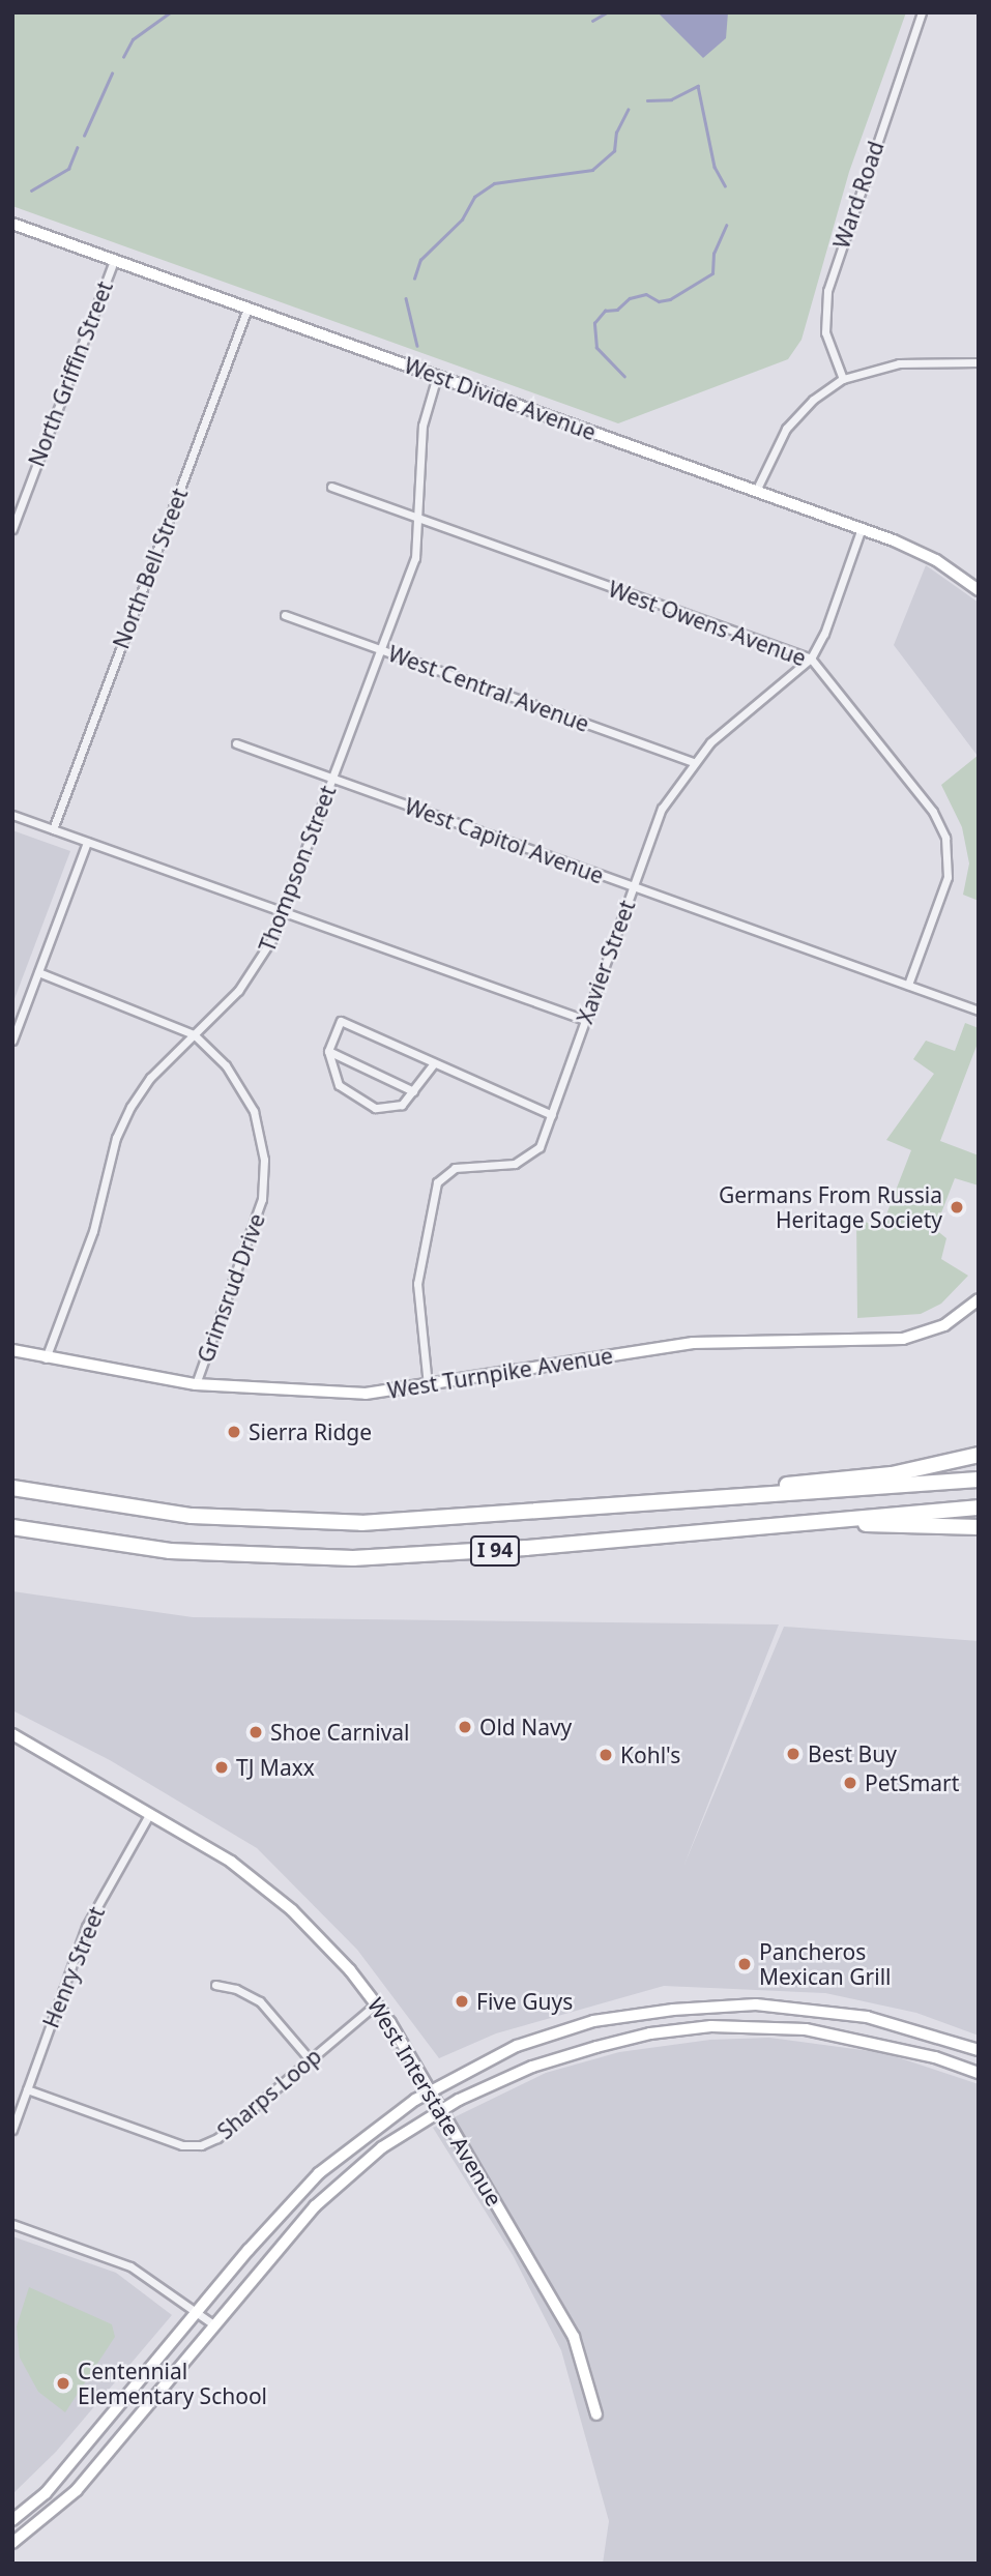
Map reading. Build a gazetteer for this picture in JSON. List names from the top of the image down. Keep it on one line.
{"streets":{"highway":["I 94"],"street":["Ward Road","North Griffin Street","West Divide Avenue","North Bell Street","West Owens Avenue","West Central Avenue","West Capitol Avenue","Thompson Street","Xavier Street","Grimsrud Drive","West Turnpike Avenue","Henry Street","Sharps Loop","West Interstate Avenue"]},"crossings":[["North Griffin Street","West Divide Avenue"],["West Divide Avenue","North Bell Street"],["West Divide Avenue","Thompson Street"],["West Divide Avenue","Xavier Street"],["West Owens Avenue","West Capitol Avenue"],["West Owens Avenue","Thompson Street"],["West Owens Avenue","Xavier Street"],["West Central Avenue","Thompson Street"],["West Central Avenue","Xavier Street"],["West Capitol Avenue","Thompson Street"],["West Capitol Avenue","Xavier Street"],["Thompson Street","Grimsrud Drive"],["Thompson Street","West Turnpike Avenue"],["Xavier Street","West Turnpike Avenue"],["Grimsrud Drive","West Turnpike Avenue"],["Henry Street","Sharps Loop"],["Henry Street","West Interstate Avenue"],["Sharps Loop","West Interstate Avenue"]],"places":["Germans From Russia Heritage Society","Sierra Ridge","Old Navy","Shoe Carnival","Best Buy","Kohl's","TJ Maxx","PetSmart","Pancheros Mexican Grill","Five Guys","Centennial Elementary School"]}
